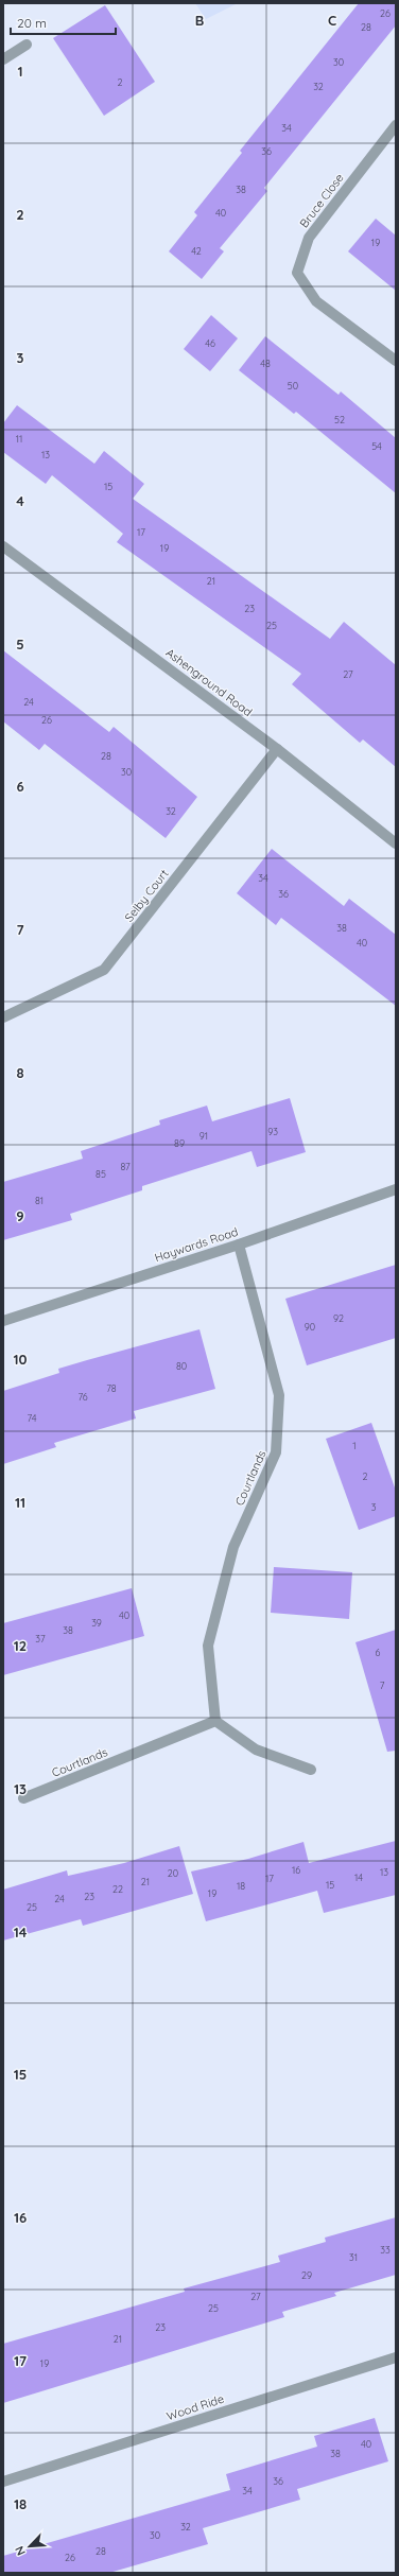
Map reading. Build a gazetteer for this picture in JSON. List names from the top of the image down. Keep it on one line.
{"streets":{"street":["Bruce Close","Ashenground Road","Selby Court","Haywards Road","Courtlands","Wood Ride"]},"crossings":[["Ashenground Road","Selby Court"],["Haywards Road","Courtlands"]],"house_numbers":["26","28","30","2","32","34","36","38","40","19","42","46","48","50","52","11","54","13","15","17","19","21","23","25","27","24","26","28","30","32","34","36","38","40","93","91","89","87","85","81","92","90","80","78","76","74","1","2","3","40","39","38","37","6","7","16","13","20","14","17","21","15","18","22","19","23","24","25","33","31","29","27","25","23","21","19","40","38","36","34","32","30","28","26"],"scale_bar":"20 m","north":"bottom left","grid":{"columns":["B","C"],"rows":["1","2","3","4","5","6","7","8","9","10","11","12","13","14","15","16","17","18"]}}
